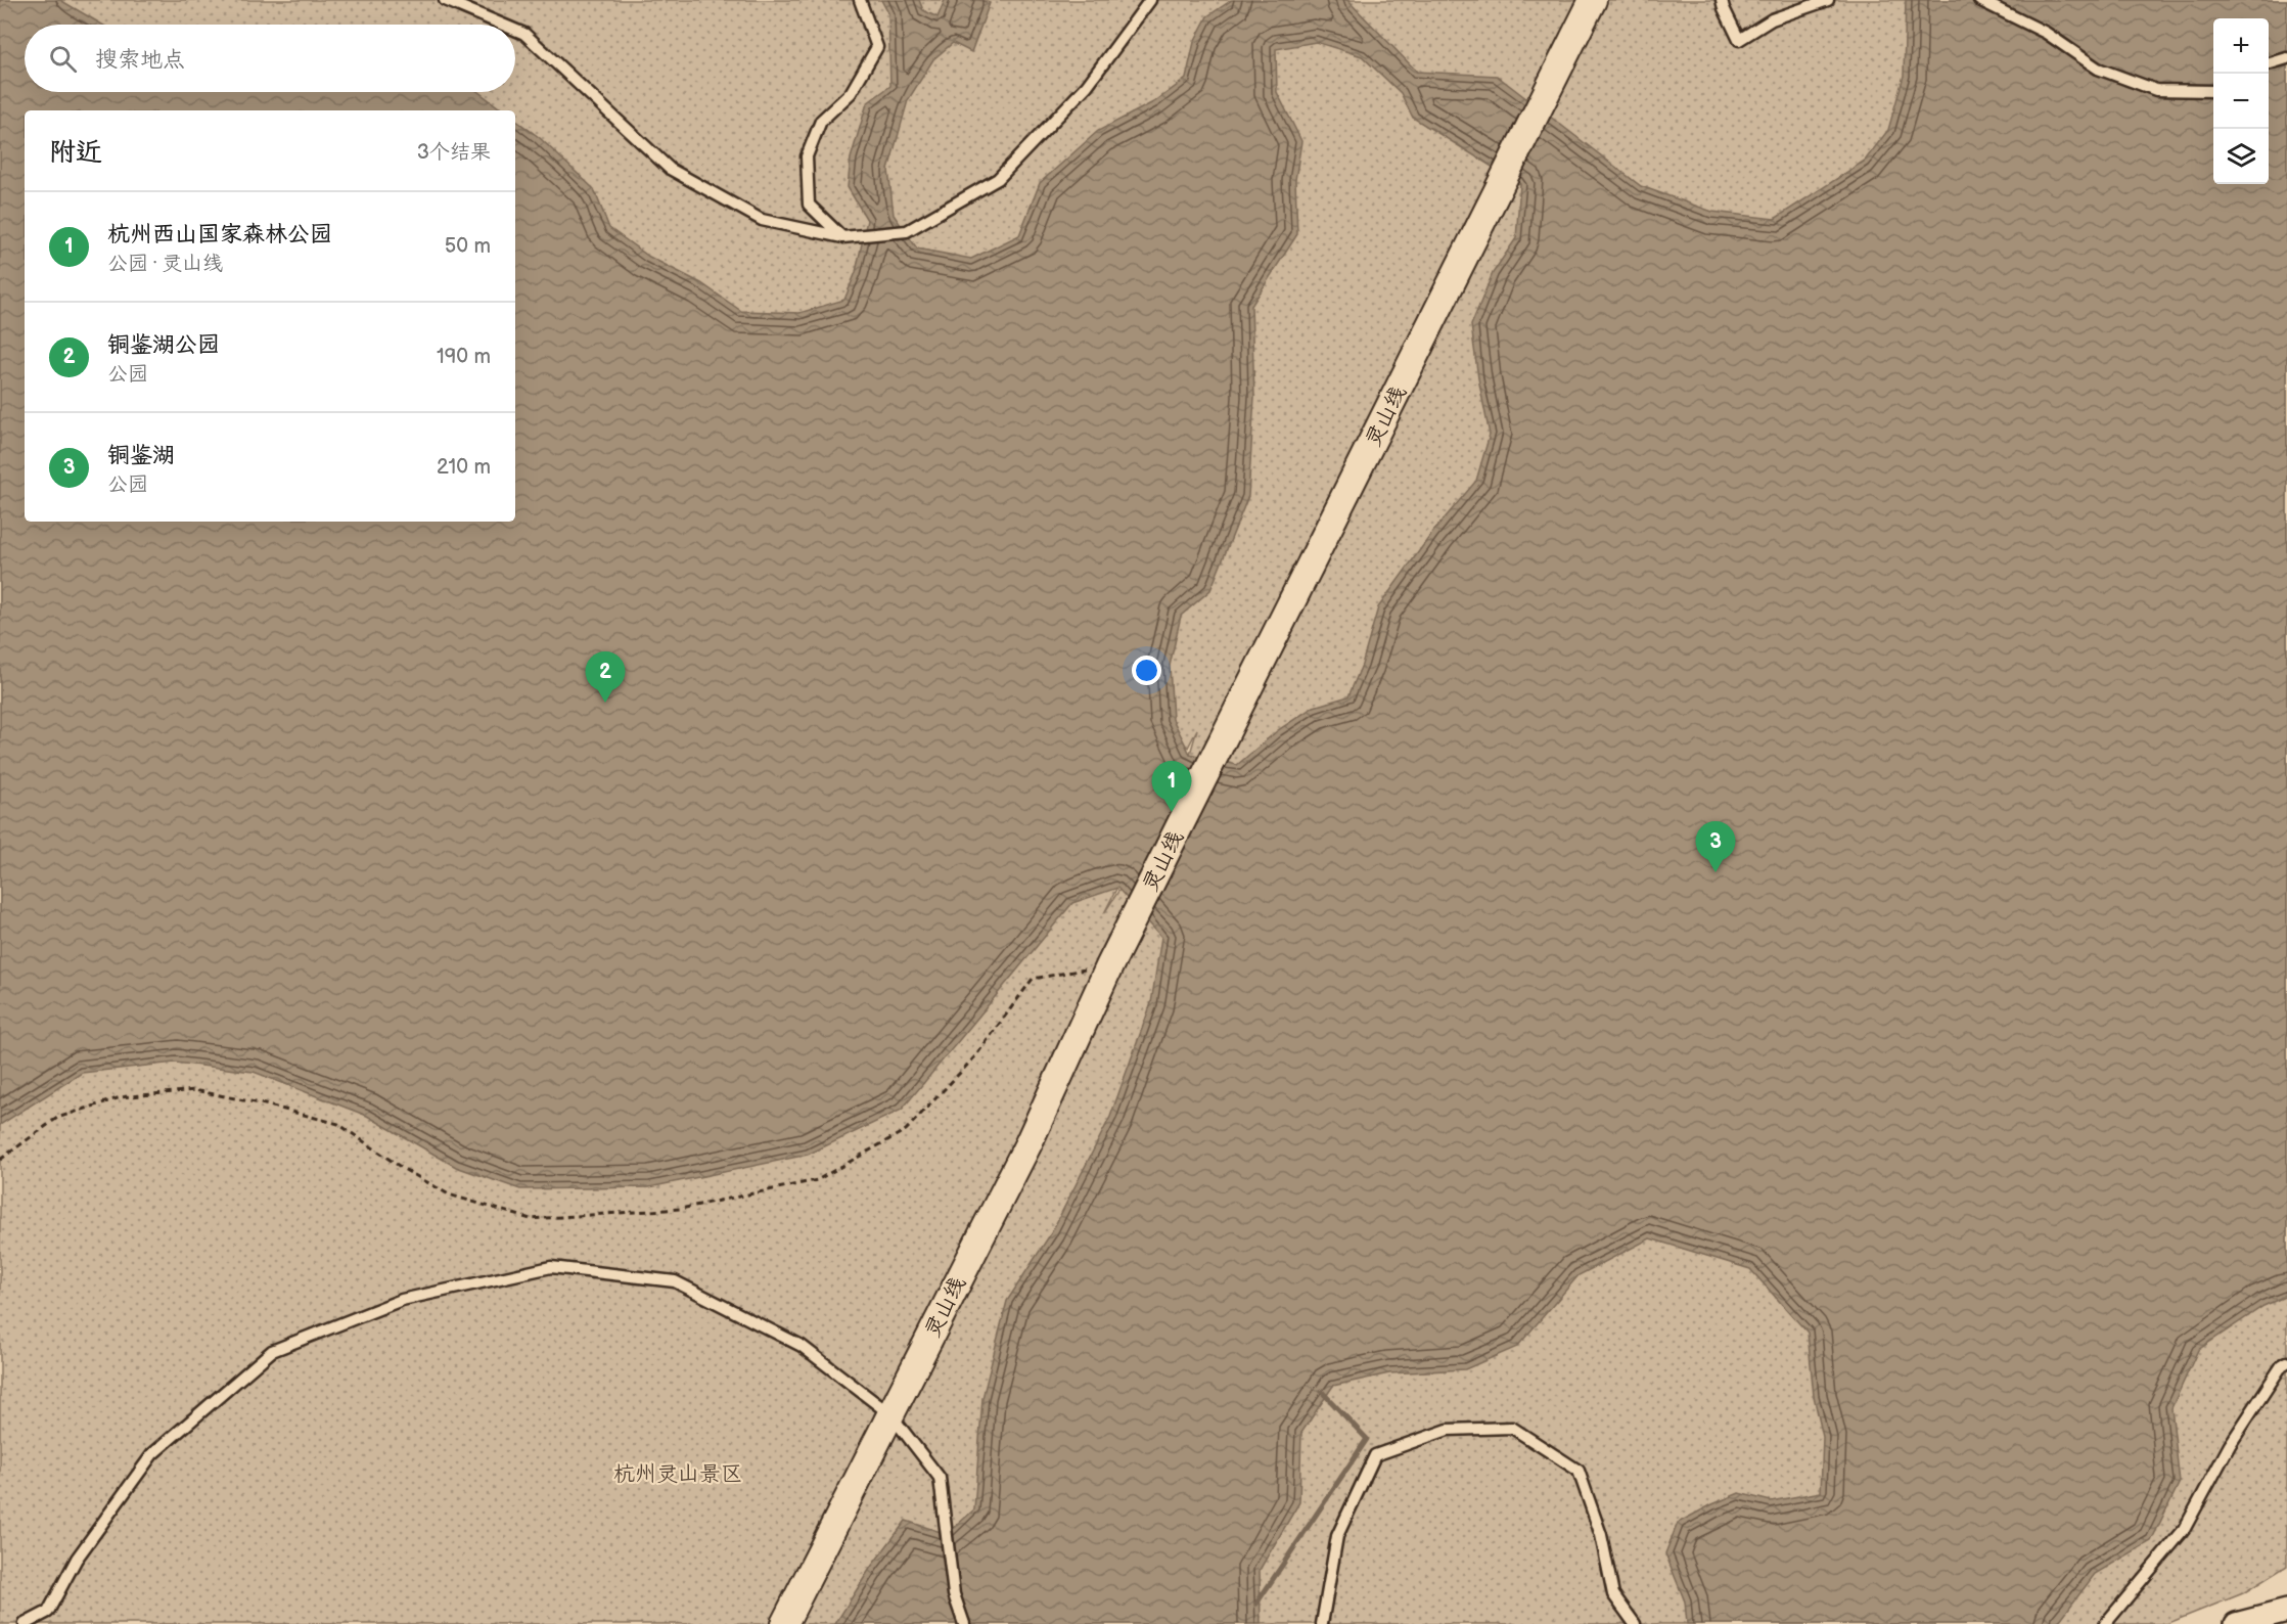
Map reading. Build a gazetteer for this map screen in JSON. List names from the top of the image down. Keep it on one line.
{"streets":{"street":["灵山线"]},"parks":["杭州灵山景区"],"page":{"map_buttons":["+","−"],"search":"搜索地点","heading":["附近","3个结果"],"list":[{"mark":"1","name":"杭州西山国家森林公园","note":"公园 · 灵山线","value":"50 m"},{"mark":"2","name":"铜鉴湖公园","note":"公园","value":"190 m"},{"mark":"3","name":"铜鉴湖","note":"公园","value":"210 m"}],"pins":["2","1","3"]}}
